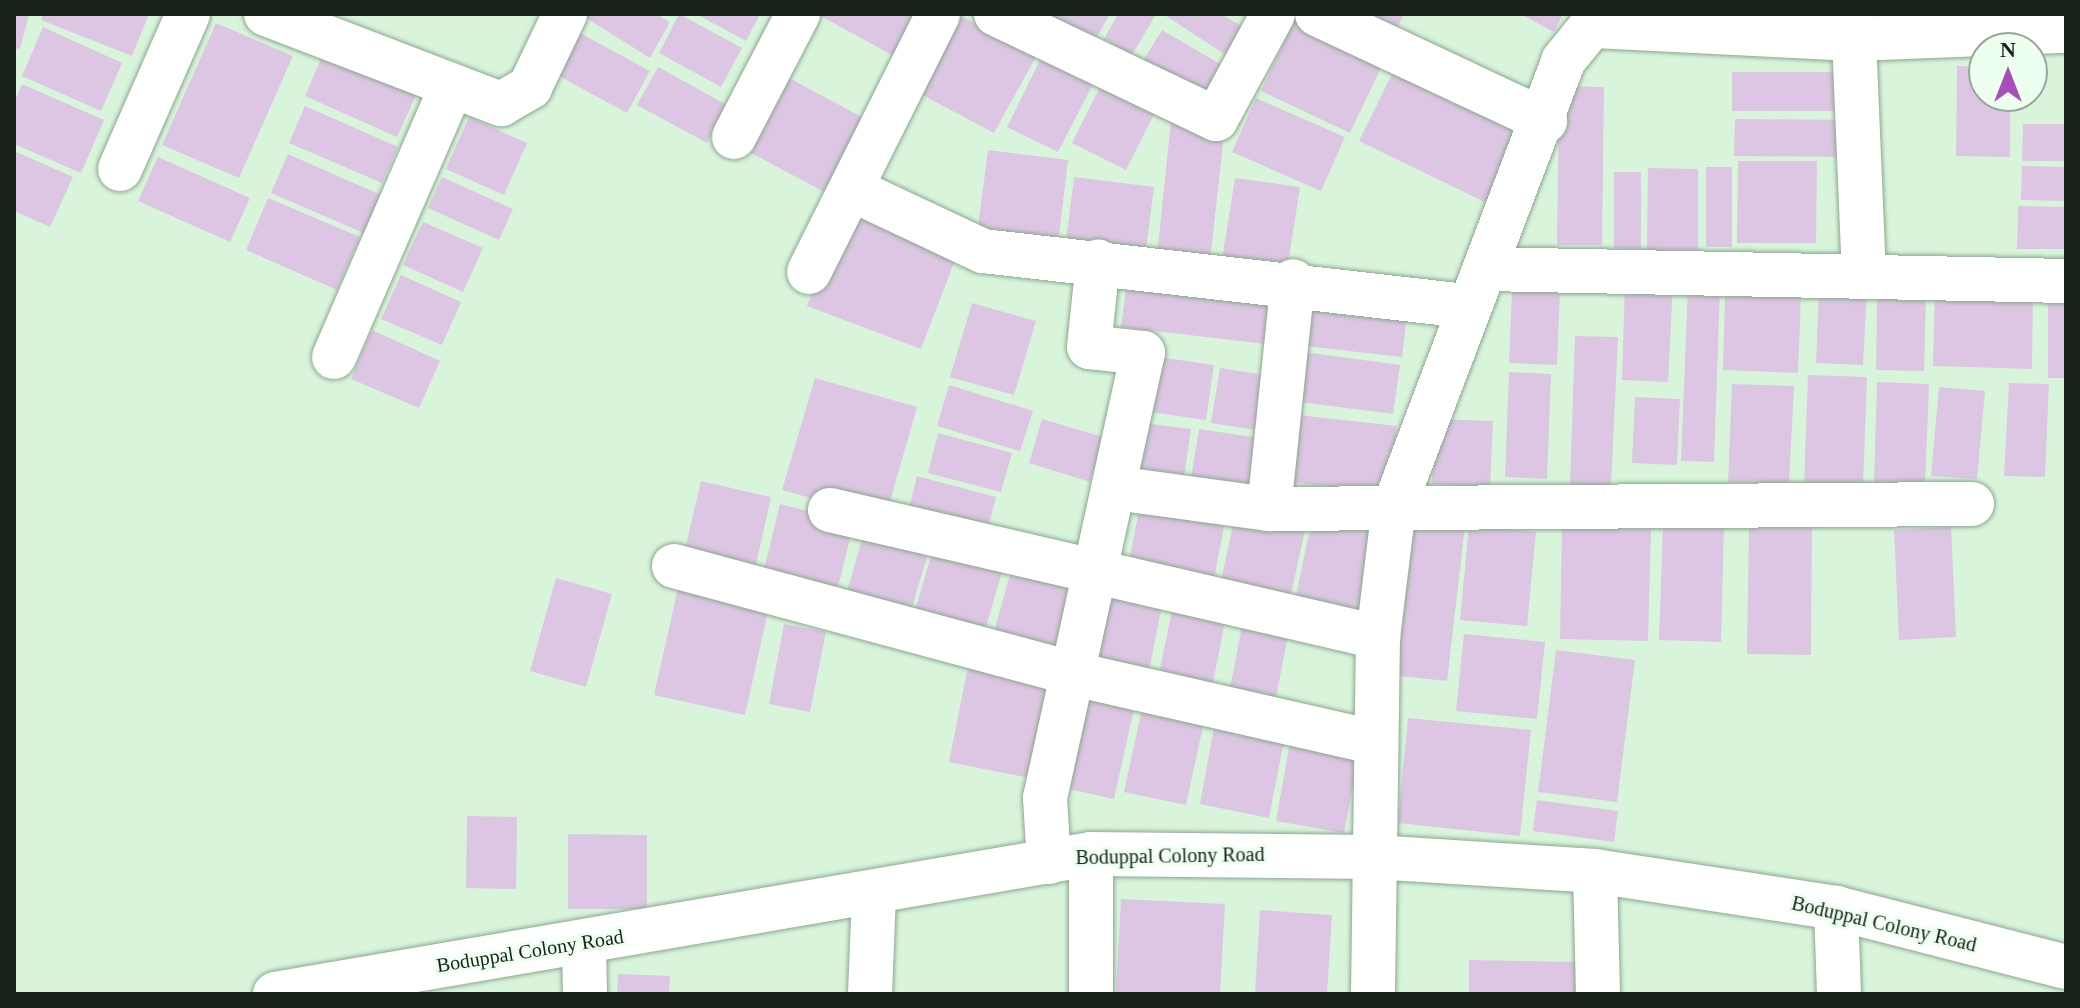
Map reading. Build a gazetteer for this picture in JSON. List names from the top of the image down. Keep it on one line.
{"streets":{"street":["Boduppal Colony Road"]},"north":"top"}
